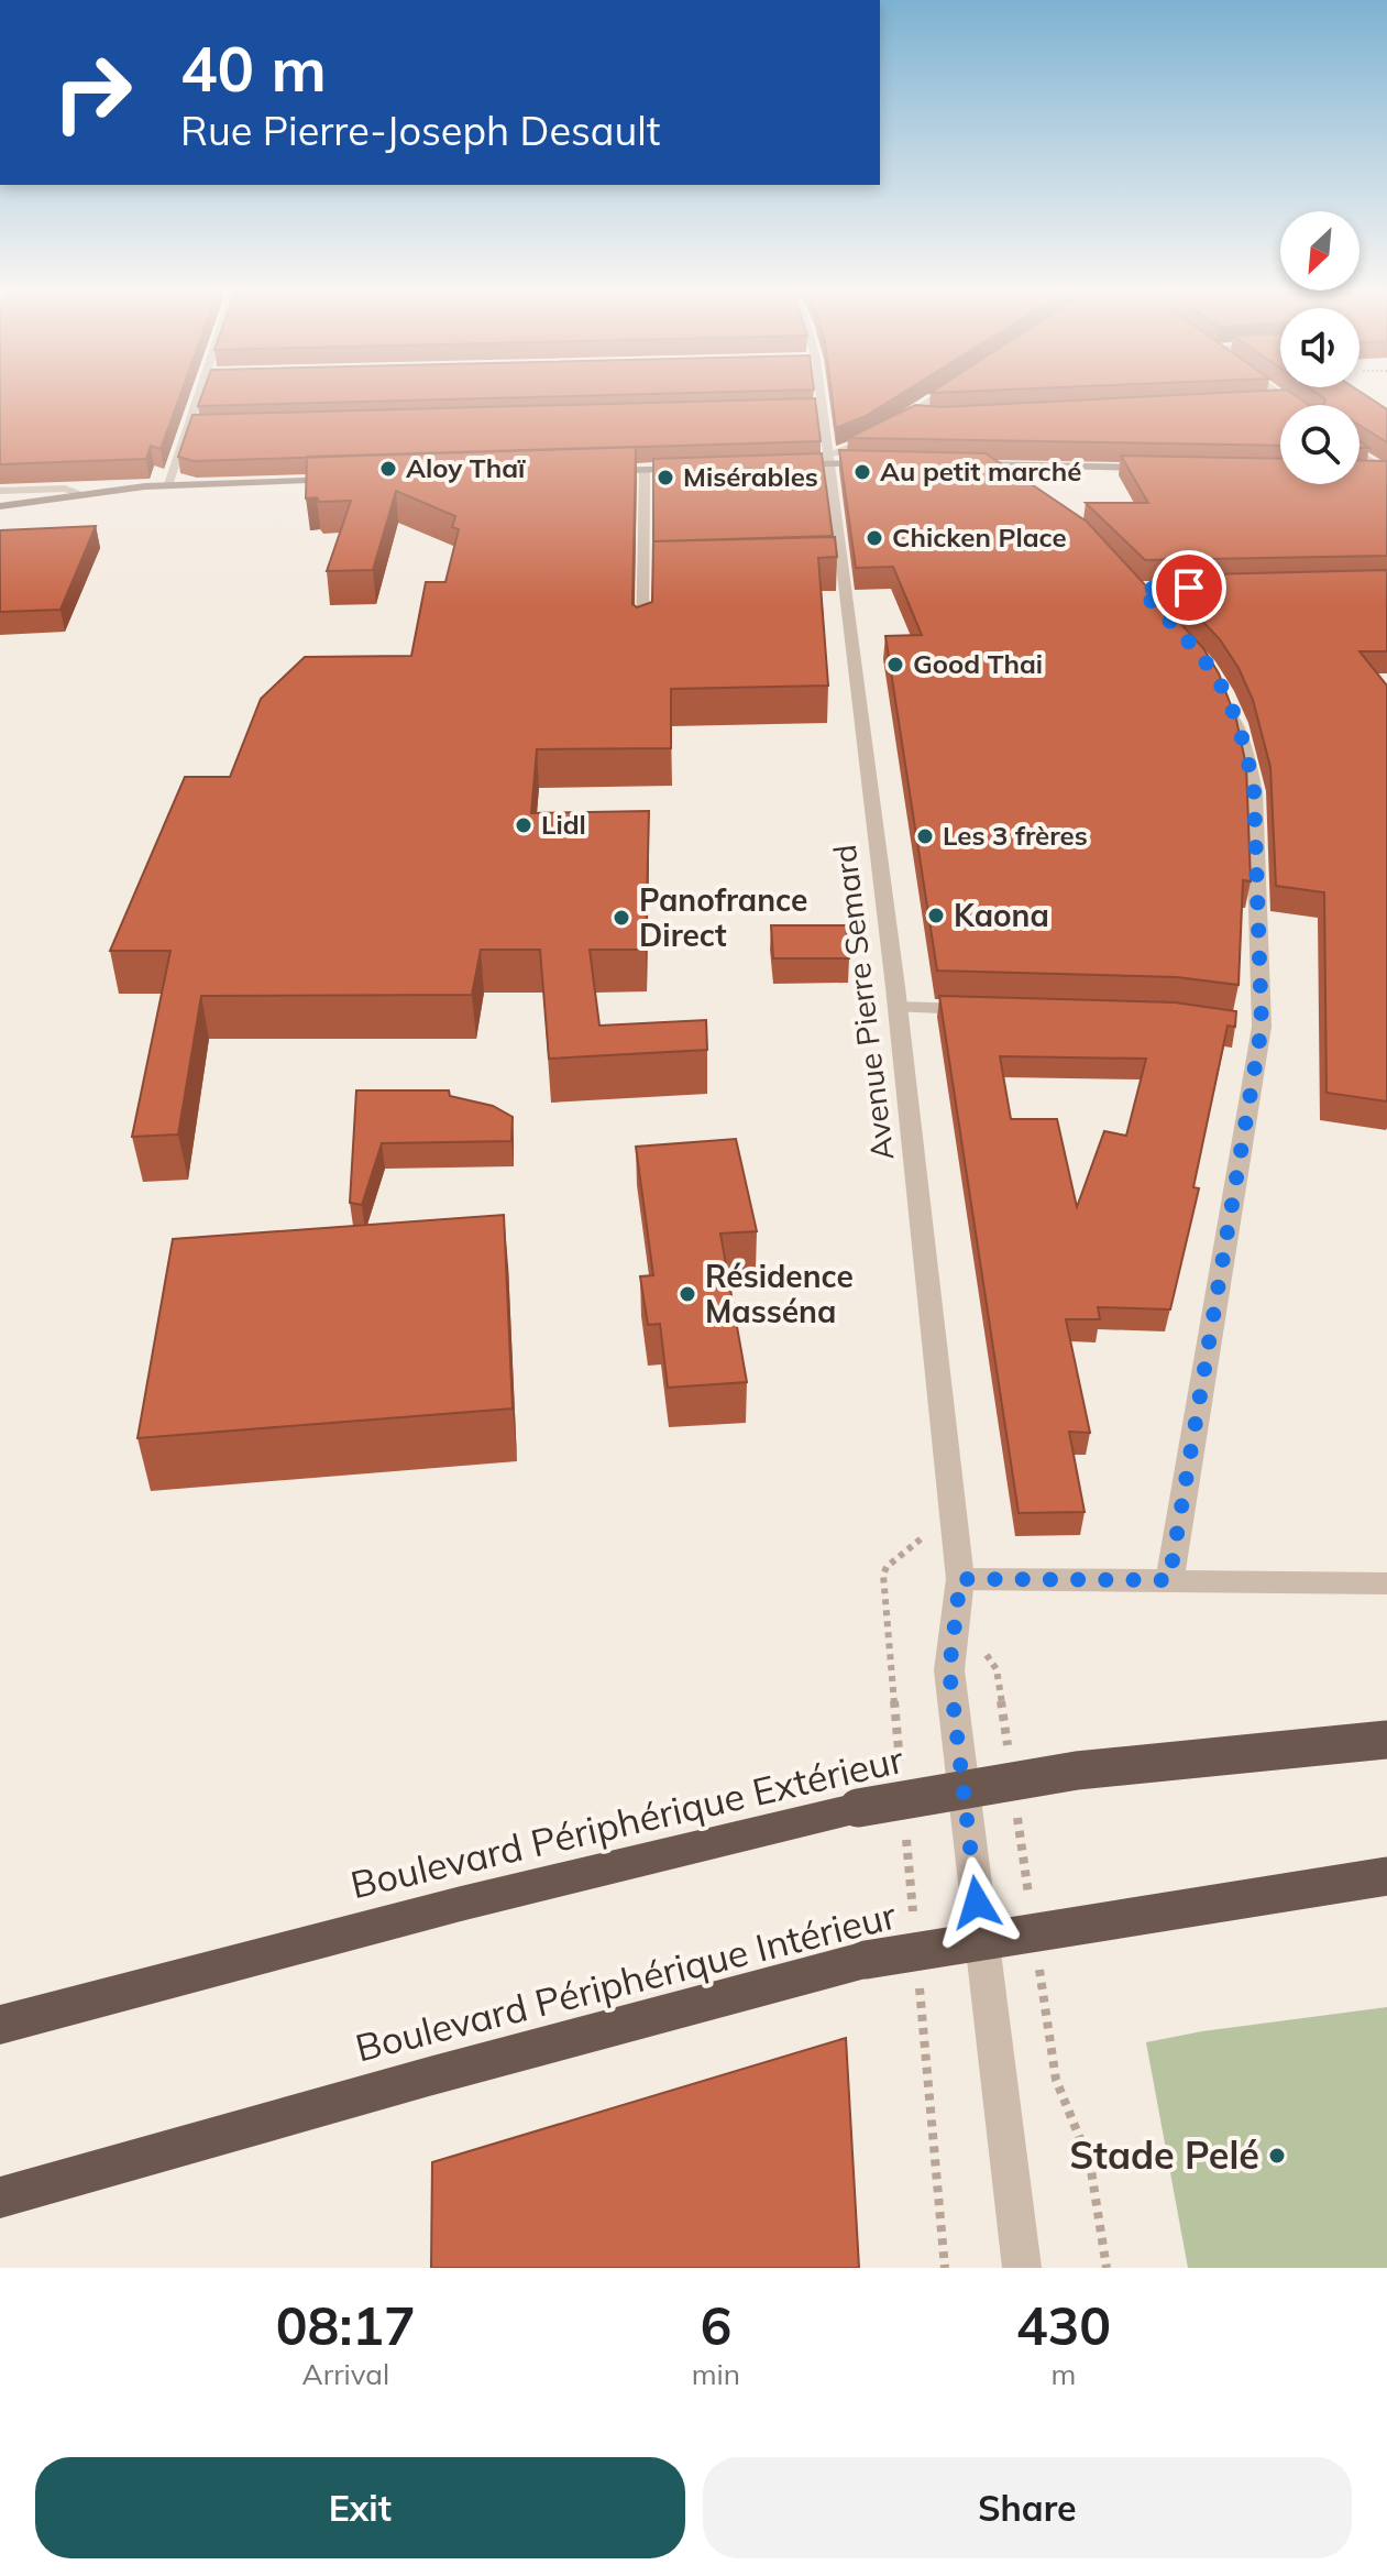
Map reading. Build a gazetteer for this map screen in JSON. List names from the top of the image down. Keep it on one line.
{"streets":{"highway":["Boulevard Périphérique Extérieur","Boulevard Périphérique Intérieur"],"street":["Avenue Pierre Semard"]},"places":["Aloy Thaï","Au petit marché","Misérables","Chicken Place","Good Thai","Lidl","Les 3 frères","Kaona","Panofrance Direct","Résidence Masséna","Stade Pelé"],"north":"bottom left","page":{"turn":["40 m","Rue Pierre-Joseph Desault"],"eta":["08:17","Arrival","6","min","430","m"],"buttons":["Exit","Share"]}}
